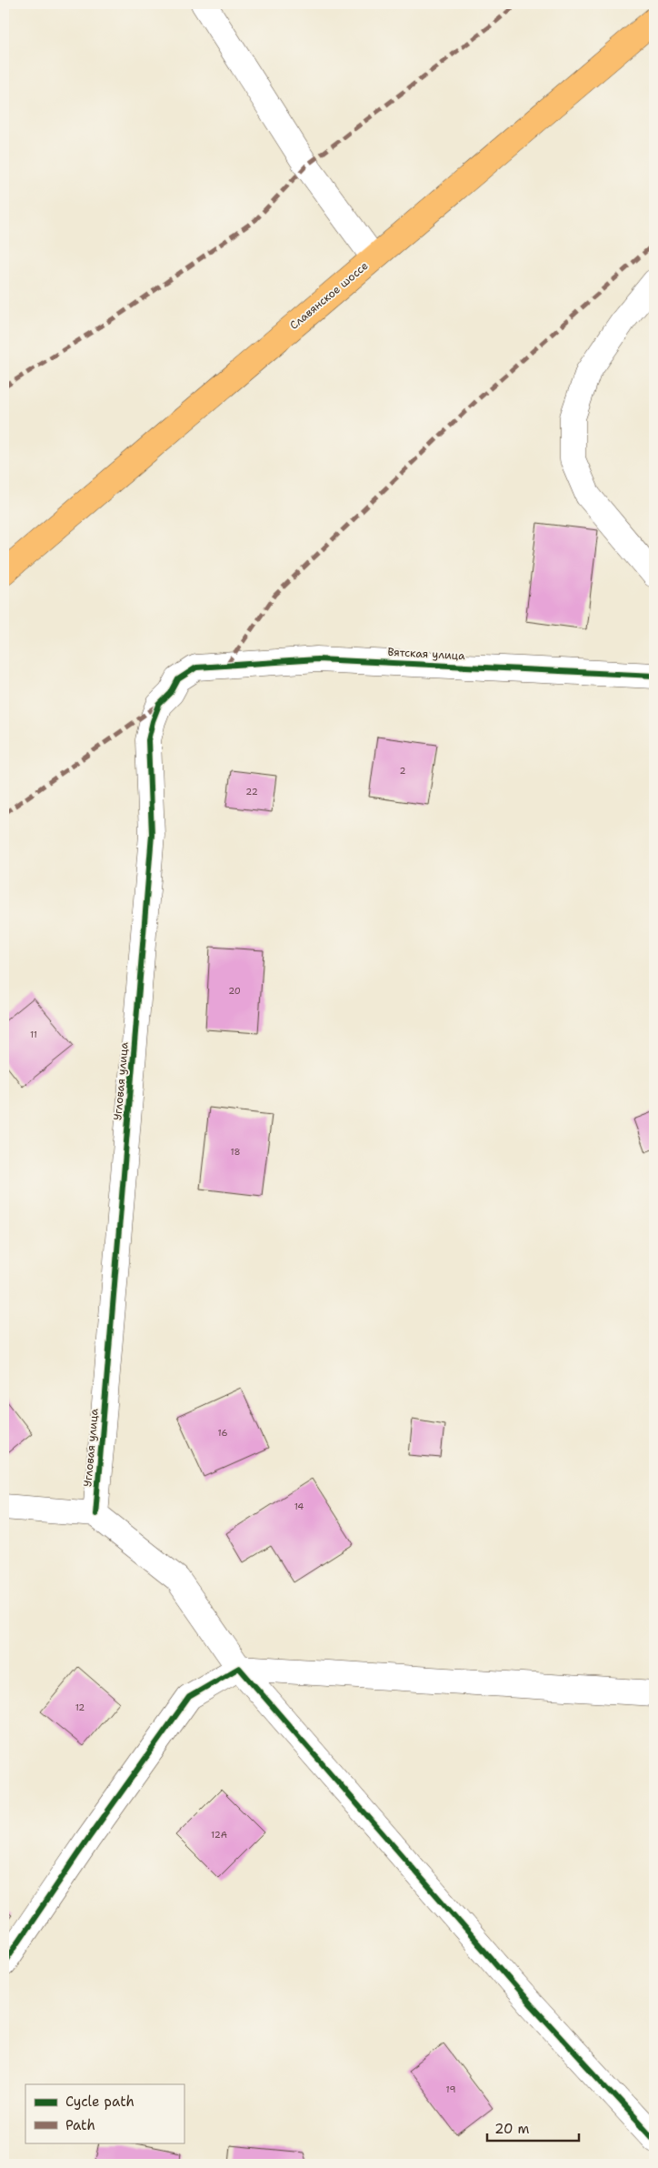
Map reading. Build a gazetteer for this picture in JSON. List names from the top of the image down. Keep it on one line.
{"streets":{"main road":["Славянское шоссе"],"street":["Вятская улица","Угловая улица"]},"crossings":[["Вятская улица","Угловая улица"]],"house_numbers":["2","22","20","11","18","16","14","12","12А","19"],"legend":["Cycle path","Path"],"scale_bar":"20 m"}
